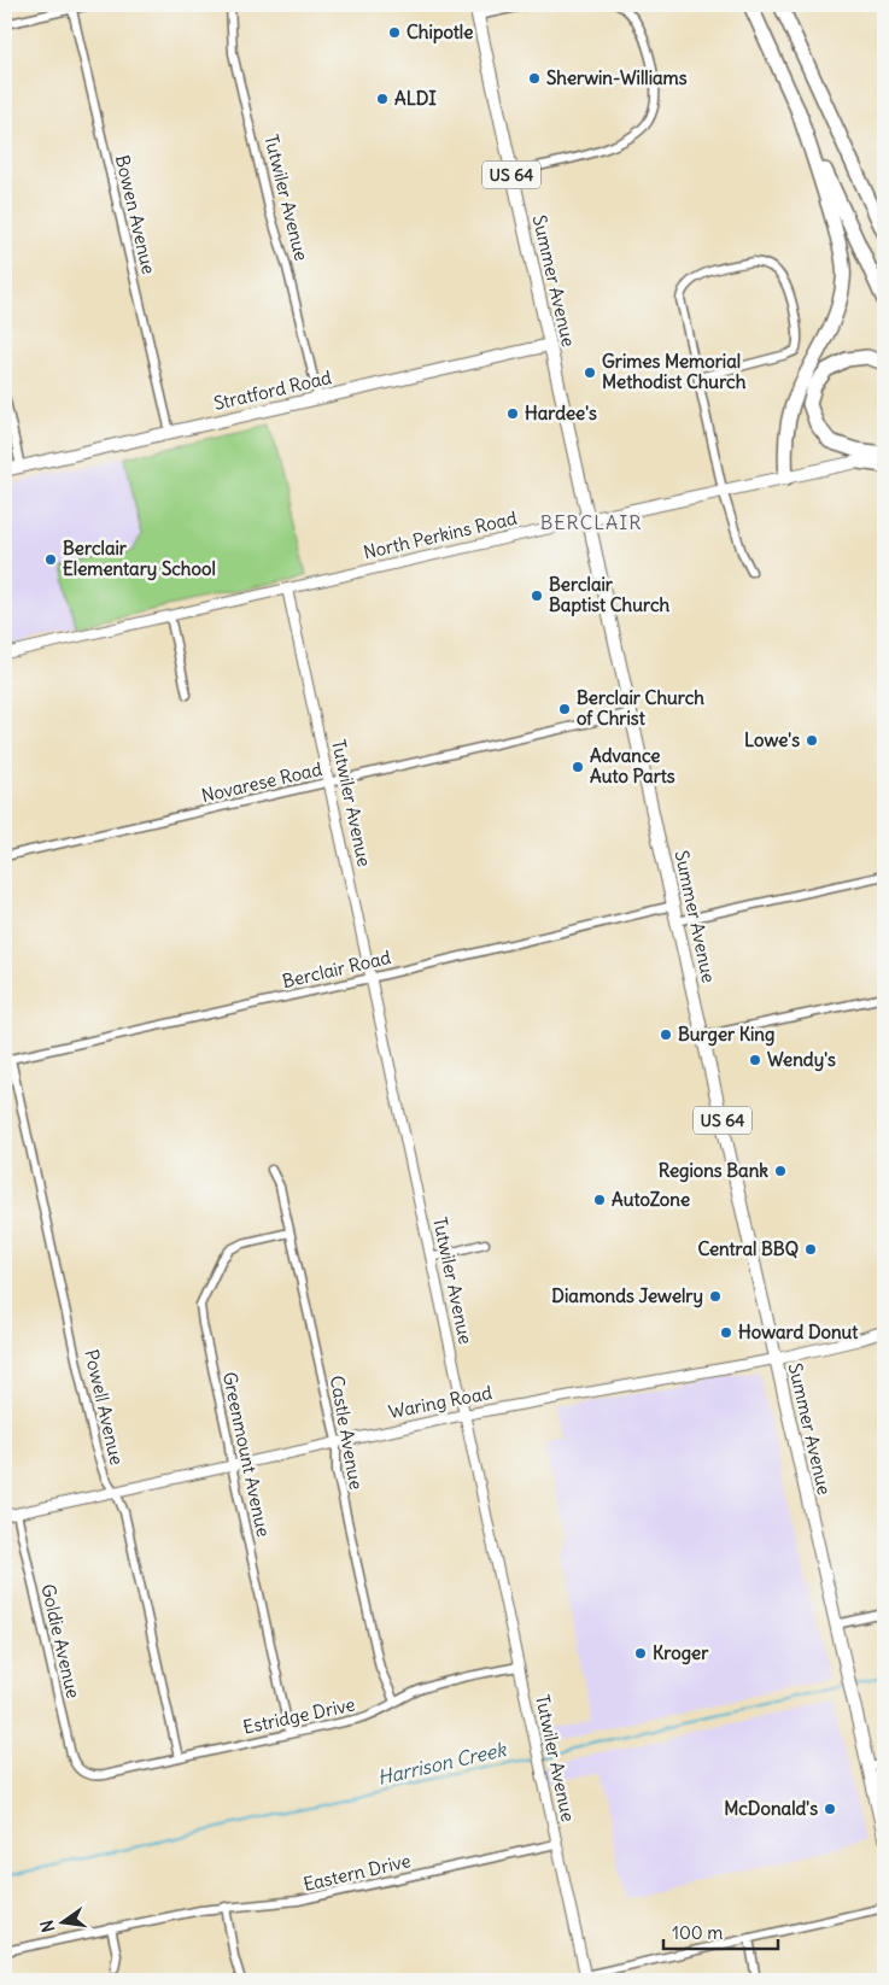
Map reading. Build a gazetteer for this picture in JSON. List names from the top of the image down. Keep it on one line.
{"streets":{"main road":["US 64","Summer Avenue","Stratford Road","North Perkins Road","Waring Road"],"street":["Tutwiler Avenue","Bowen Avenue","Novarese Road","Berclair Road","Powell Avenue","Castle Avenue","Greenmount Avenue","Goldie Avenue","Estridge Drive","Eastern Drive"]},"crossings":[["Tutwiler Avenue","Stratford Road"],["Tutwiler Avenue","North Perkins Road"],["Tutwiler Avenue","Novarese Road"],["Tutwiler Avenue","Berclair Road"],["Tutwiler Avenue","Waring Road"],["Tutwiler Avenue","Estridge Drive"],["Tutwiler Avenue","Eastern Drive"],["Bowen Avenue","Stratford Road"],["Summer Avenue","Stratford Road"],["Summer Avenue","North Perkins Road"],["Summer Avenue","Novarese Road"],["Summer Avenue","Berclair Road"],["Summer Avenue","Waring Road"],["Berclair Road","Powell Avenue"],["Waring Road","Powell Avenue"],["Waring Road","Castle Avenue"],["Waring Road","Greenmount Avenue"],["Waring Road","Goldie Avenue"],["Powell Avenue","Estridge Drive"],["Castle Avenue","Greenmount Avenue"],["Castle Avenue","Estridge Drive"],["Greenmount Avenue","Estridge Drive"],["Goldie Avenue","Estridge Drive"]],"districts":["BERCLAIR"],"water":["Harrison Creek"],"places":["Chipotle","Sherwin-Williams","ALDI","Grimes Memorial Methodist Church","Hardee's","Berclair Elementary School","Berclair Baptist Church","Berclair Church of Christ","Lowe's","Advance Auto Parts","Burger King","Wendy's","Regions Bank","AutoZone","Central BBQ","Diamonds Jewelry","Howard Donut","Kroger","McDonald's"],"scale_bar":"100 m","north":"left"}
